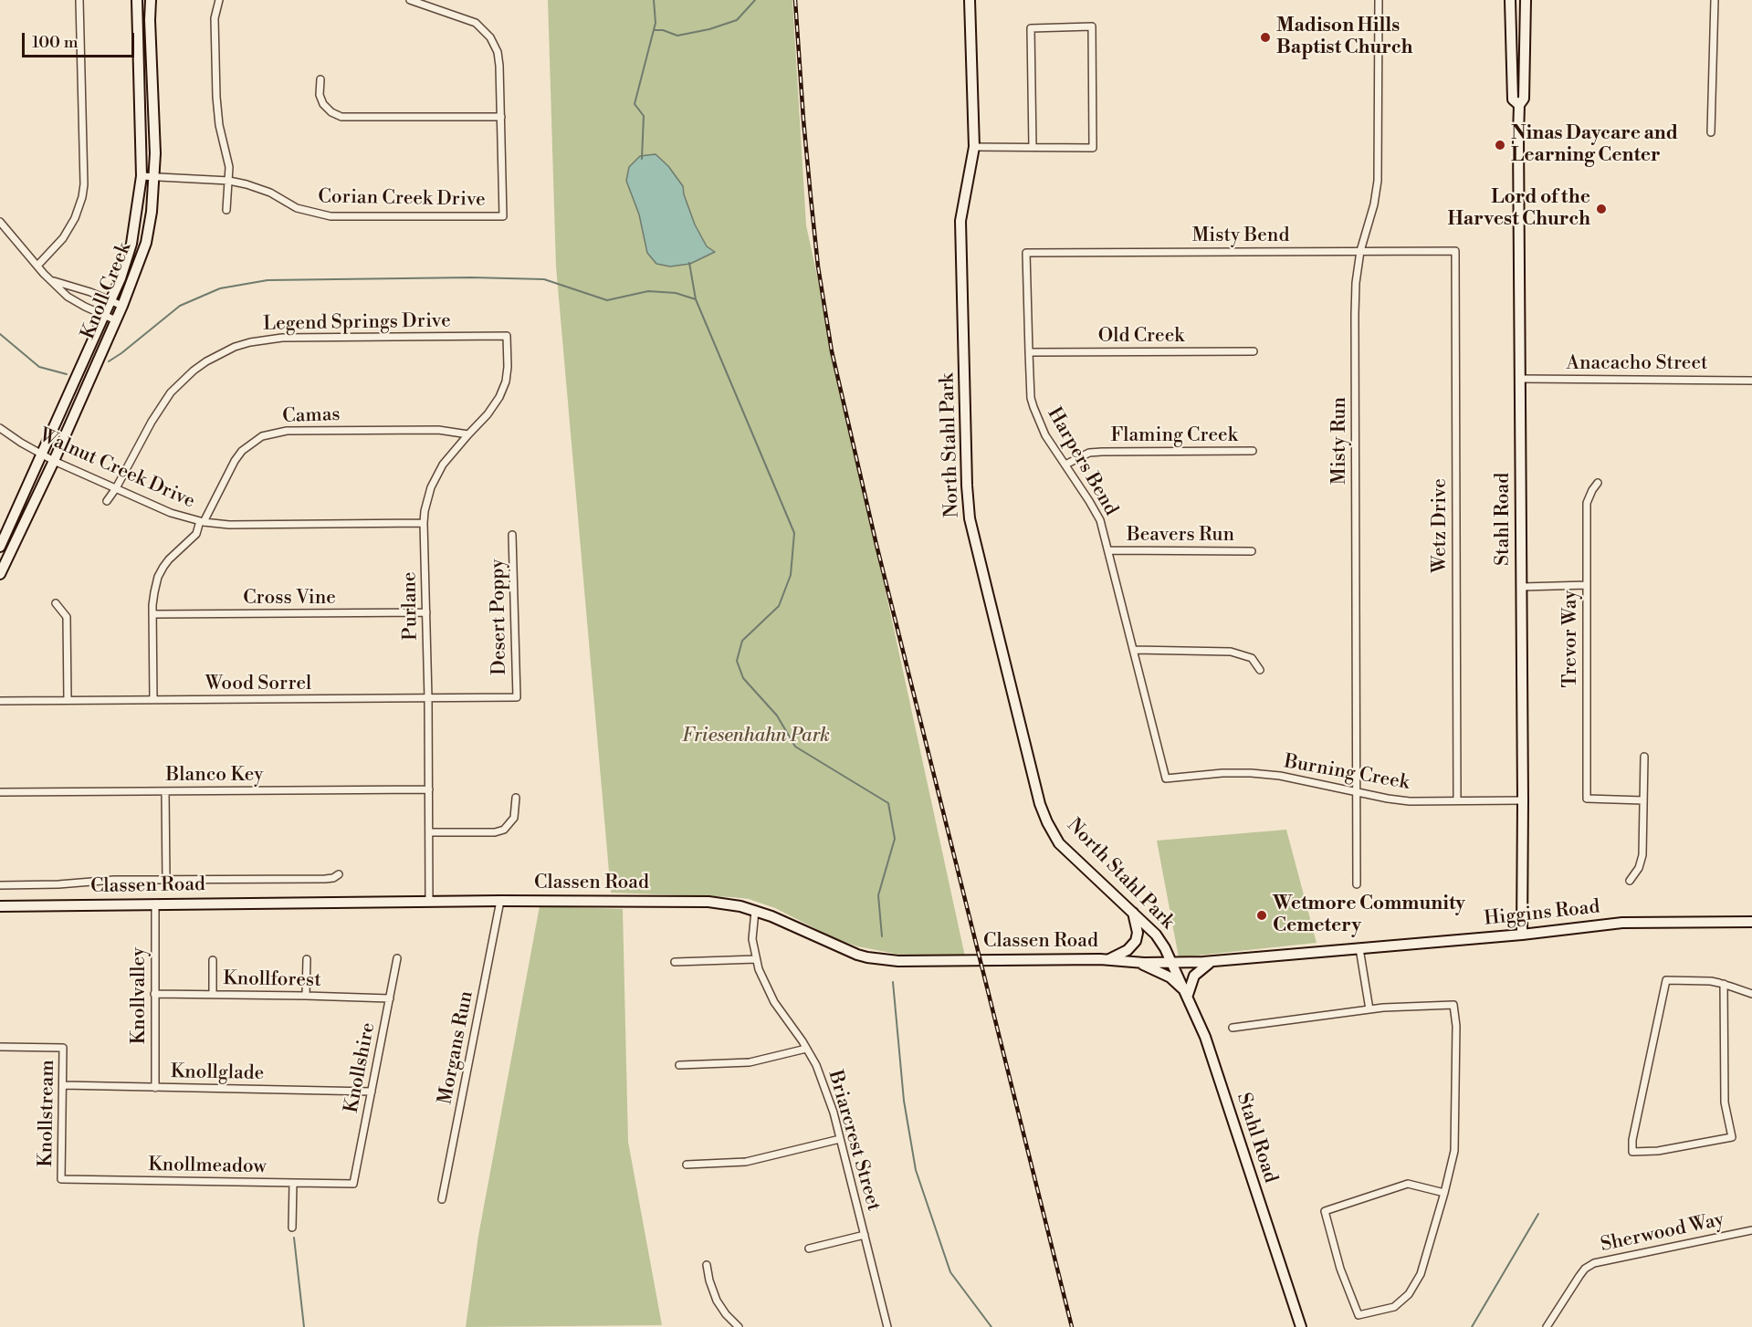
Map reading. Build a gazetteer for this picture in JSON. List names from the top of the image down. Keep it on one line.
{"streets":{"street":["Corian Creek Drive","Misty Bend","Knoll Creek","Legend Springs Drive","Old Creek","Anacacho Street","Camas","Flaming Creek","Misty Run","North Stahl Park","Harpers Bend","Walnut Creek Drive","Stahl Road","Wetz Drive","Beavers Run","Cross Vine","Purlane","Desert Poppy","Trevor Way","Wood Sorrel","Burning Creek","Blanco Key","Classen Road","Higgins Road","Knollforest","Knollvalley","Morgans Run","Knollshire","Knollglade","Knollstream","Briarcrest Street","Knollmeadow","Sherwood Way"]},"crossings":[["Corian Creek Drive","Knoll Creek"],["Misty Bend","Misty Run"],["Misty Bend","Harpers Bend"],["Misty Bend","Wetz Drive"],["Knoll Creek","Walnut Creek Drive"],["Legend Springs Drive","Walnut Creek Drive"],["Legend Springs Drive","Purlane"],["Old Creek","Harpers Bend"],["Anacacho Street","Stahl Road"],["Camas","Walnut Creek Drive"],["Camas","Cross Vine"],["Camas","Purlane"],["Camas","Wood Sorrel"],["Flaming Creek","Harpers Bend"],["Misty Run","Burning Creek"],["North Stahl Park","Stahl Road"],["North Stahl Park","Classen Road"],["North Stahl Park","Higgins Road"],["Harpers Bend","Beavers Run"],["Harpers Bend","Burning Creek"],["Walnut Creek Drive","Purlane"],["Stahl Road","Burning Creek"],["Stahl Road","Classen Road"],["Stahl Road","Higgins Road"],["Wetz Drive","Burning Creek"],["Cross Vine","Purlane"],["Purlane","Wood Sorrel"],["Purlane","Blanco Key"],["Purlane","Classen Road"],["Desert Poppy","Wood Sorrel"],["Classen Road","Higgins Road"],["Classen Road","Knollvalley"],["Classen Road","Morgans Run"],["Classen Road","Briarcrest Street"],["Knollforest","Knollvalley"],["Knollforest","Knollshire"],["Knollvalley","Knollglade"],["Knollshire","Knollglade"],["Knollshire","Knollmeadow"],["Knollglade","Knollstream"],["Knollstream","Knollmeadow"]],"parks":["Friesenhahn Park"],"places":["Madison Hills Baptist Church","Ninas Daycare and Learning Center","Lord of the Harvest Church","Wetmore Community Cemetery"],"scale_bar":"100 m"}
